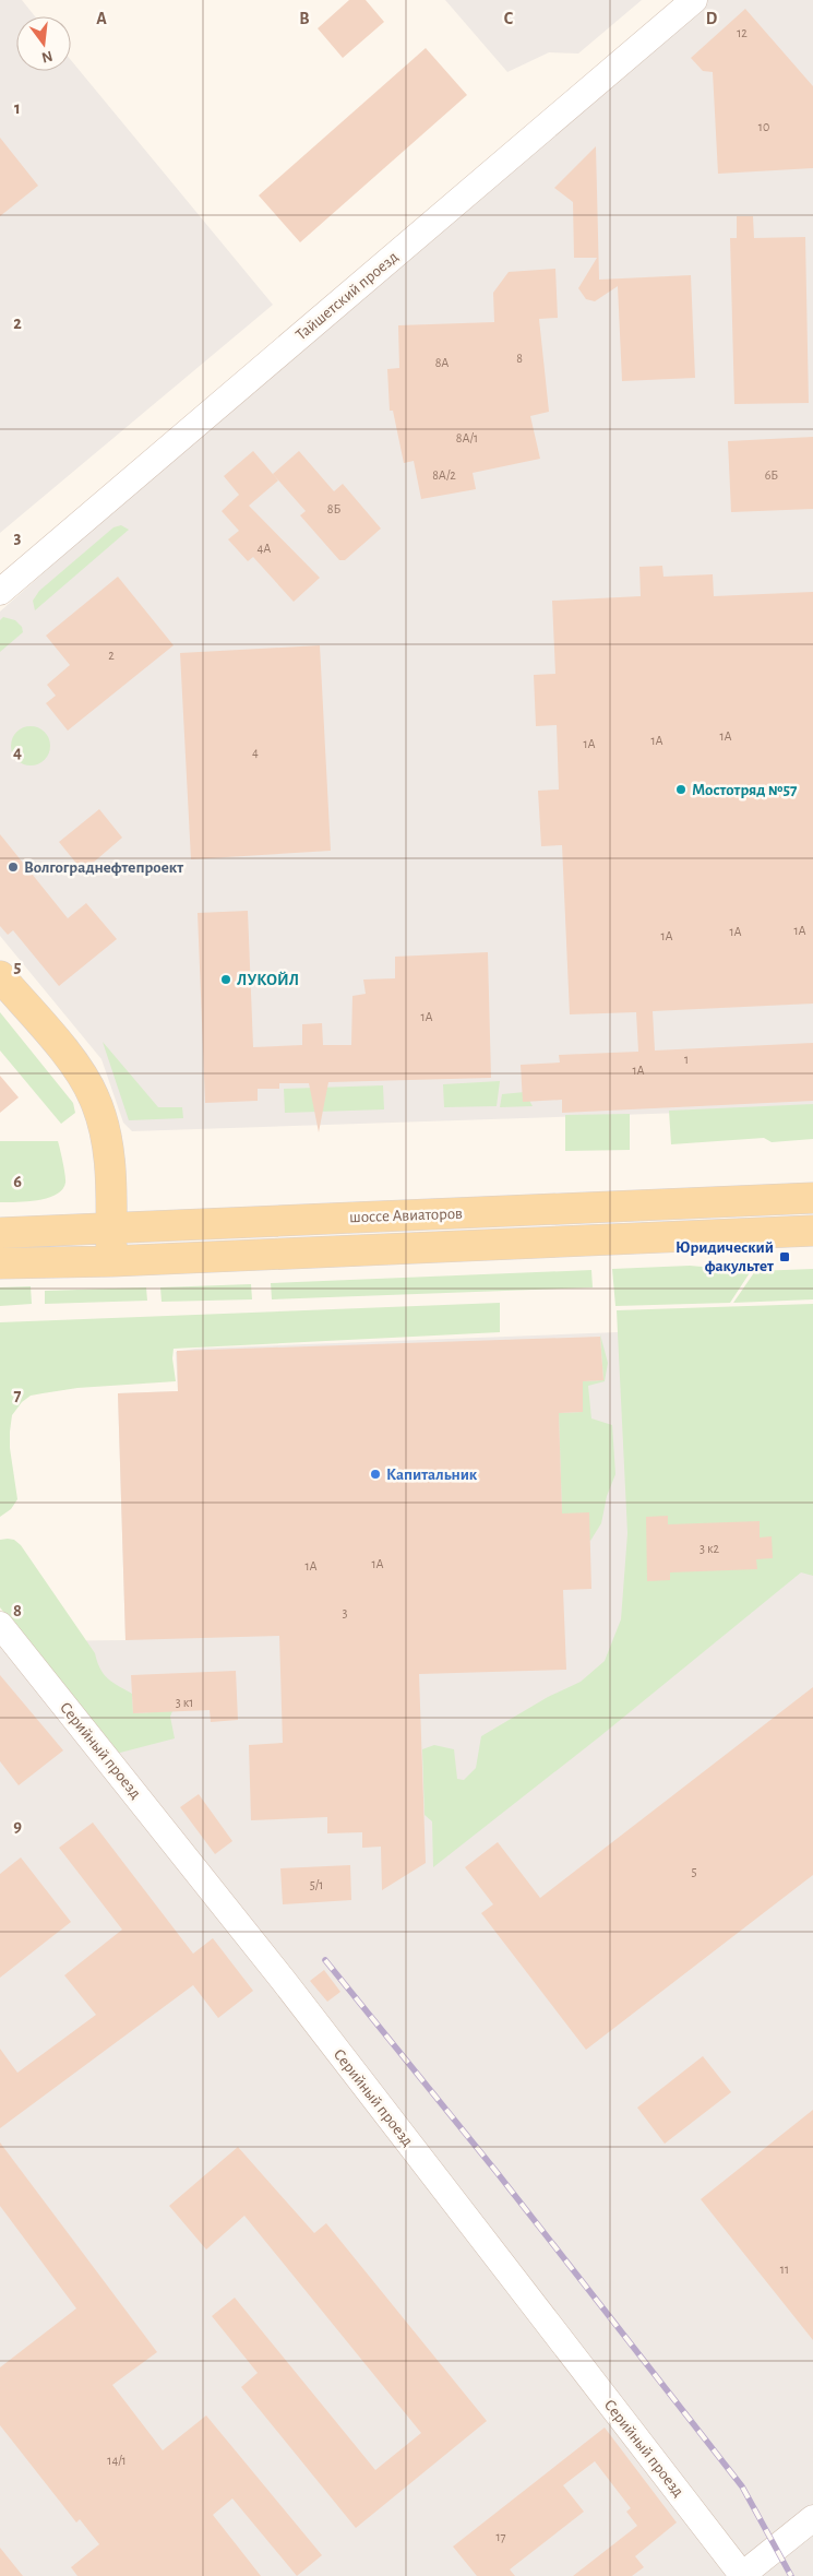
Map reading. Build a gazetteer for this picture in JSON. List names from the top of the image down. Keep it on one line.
{"streets":{"main road":["шоссе Авиаторов"],"street":["Тайшетский проезд","Серийный проезд"]},"places":{"other":["Мостотряд №57","Волгограднефтепроект","ЛУКОЙЛ","Капитальник"],"transit":["Юридический факультет"]},"house_numbers":["12","10","8","8А","8А/1","8А/2","6Б","8Б","4А","2","1А","1А","1А","4","1А","1А","1А","1А","1","1А","3 к2","1А","1А","3","3 к1","5","5/1","11","14/1","17"],"north":"bottom","grid":{"columns":["A","B","C","D"],"rows":["1","2","3","4","5","6","7","8","9"]}}
